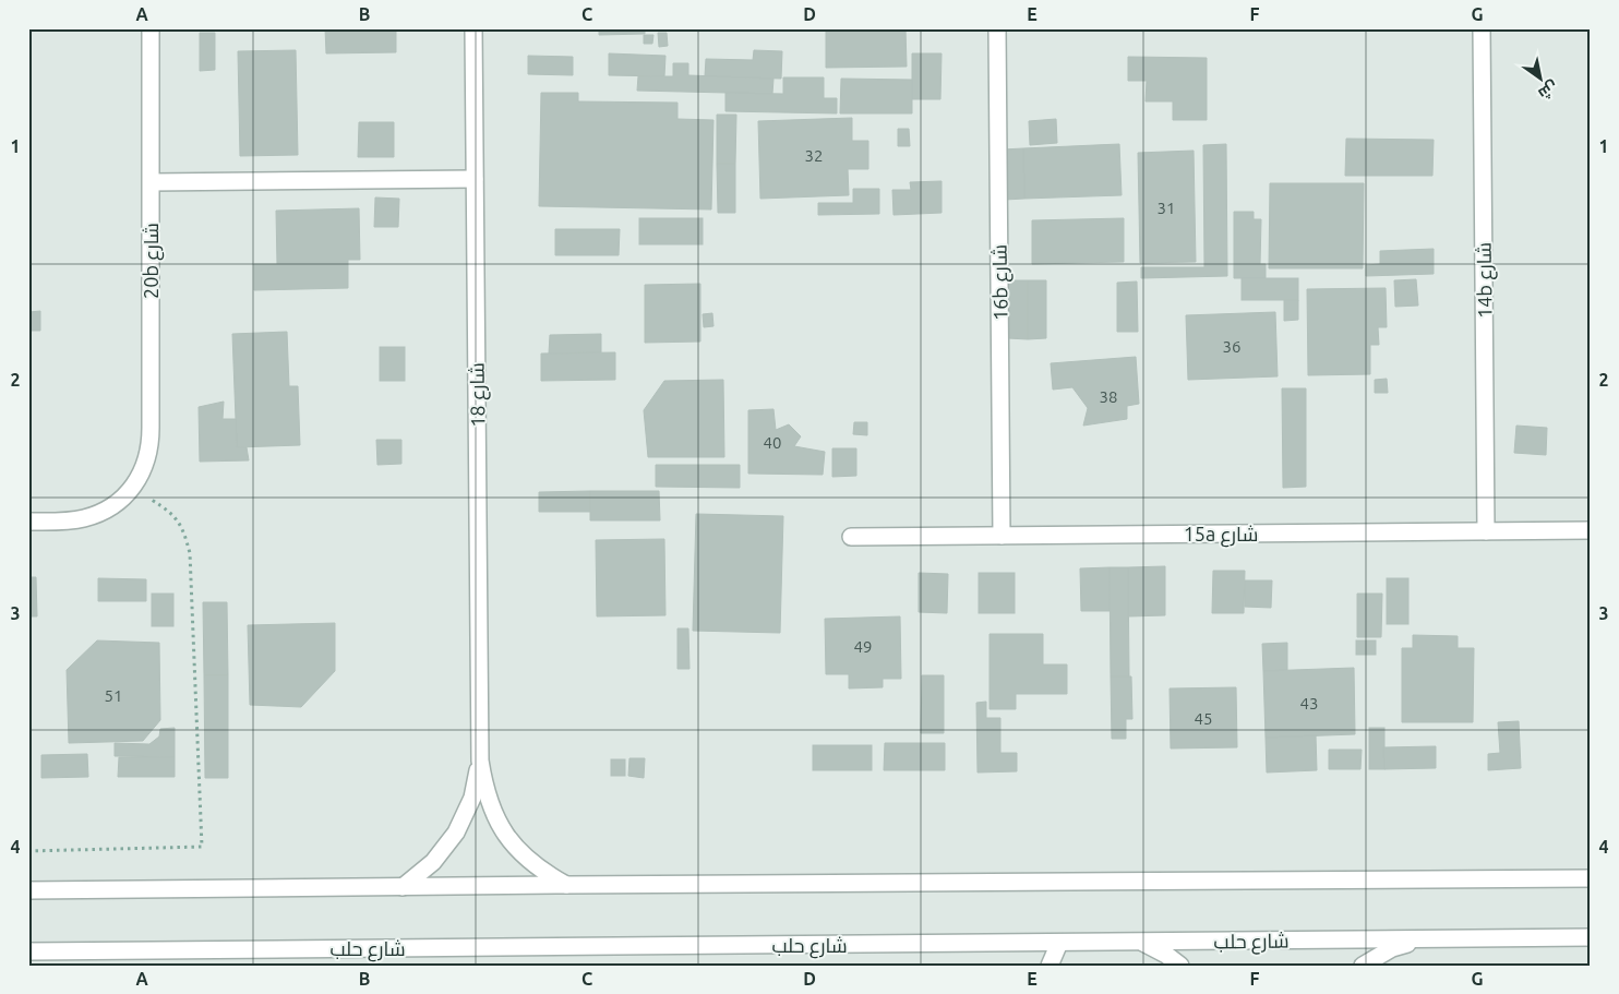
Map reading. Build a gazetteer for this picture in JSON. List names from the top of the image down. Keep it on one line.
{"streets":{"street":["20b شارع","14b شارع","16b شارع","شارع 18","15a شارع","شارع حلب"]},"crossings":[["14b شارع","15a شارع"],["16b شارع","15a شارع"]],"house_numbers":["32","31","36","38","40","49","51","43","45"],"north":"bottom right","grid":{"columns":["A","B","C","D","E","F","G"],"rows":["1","2","3","4"]}}
